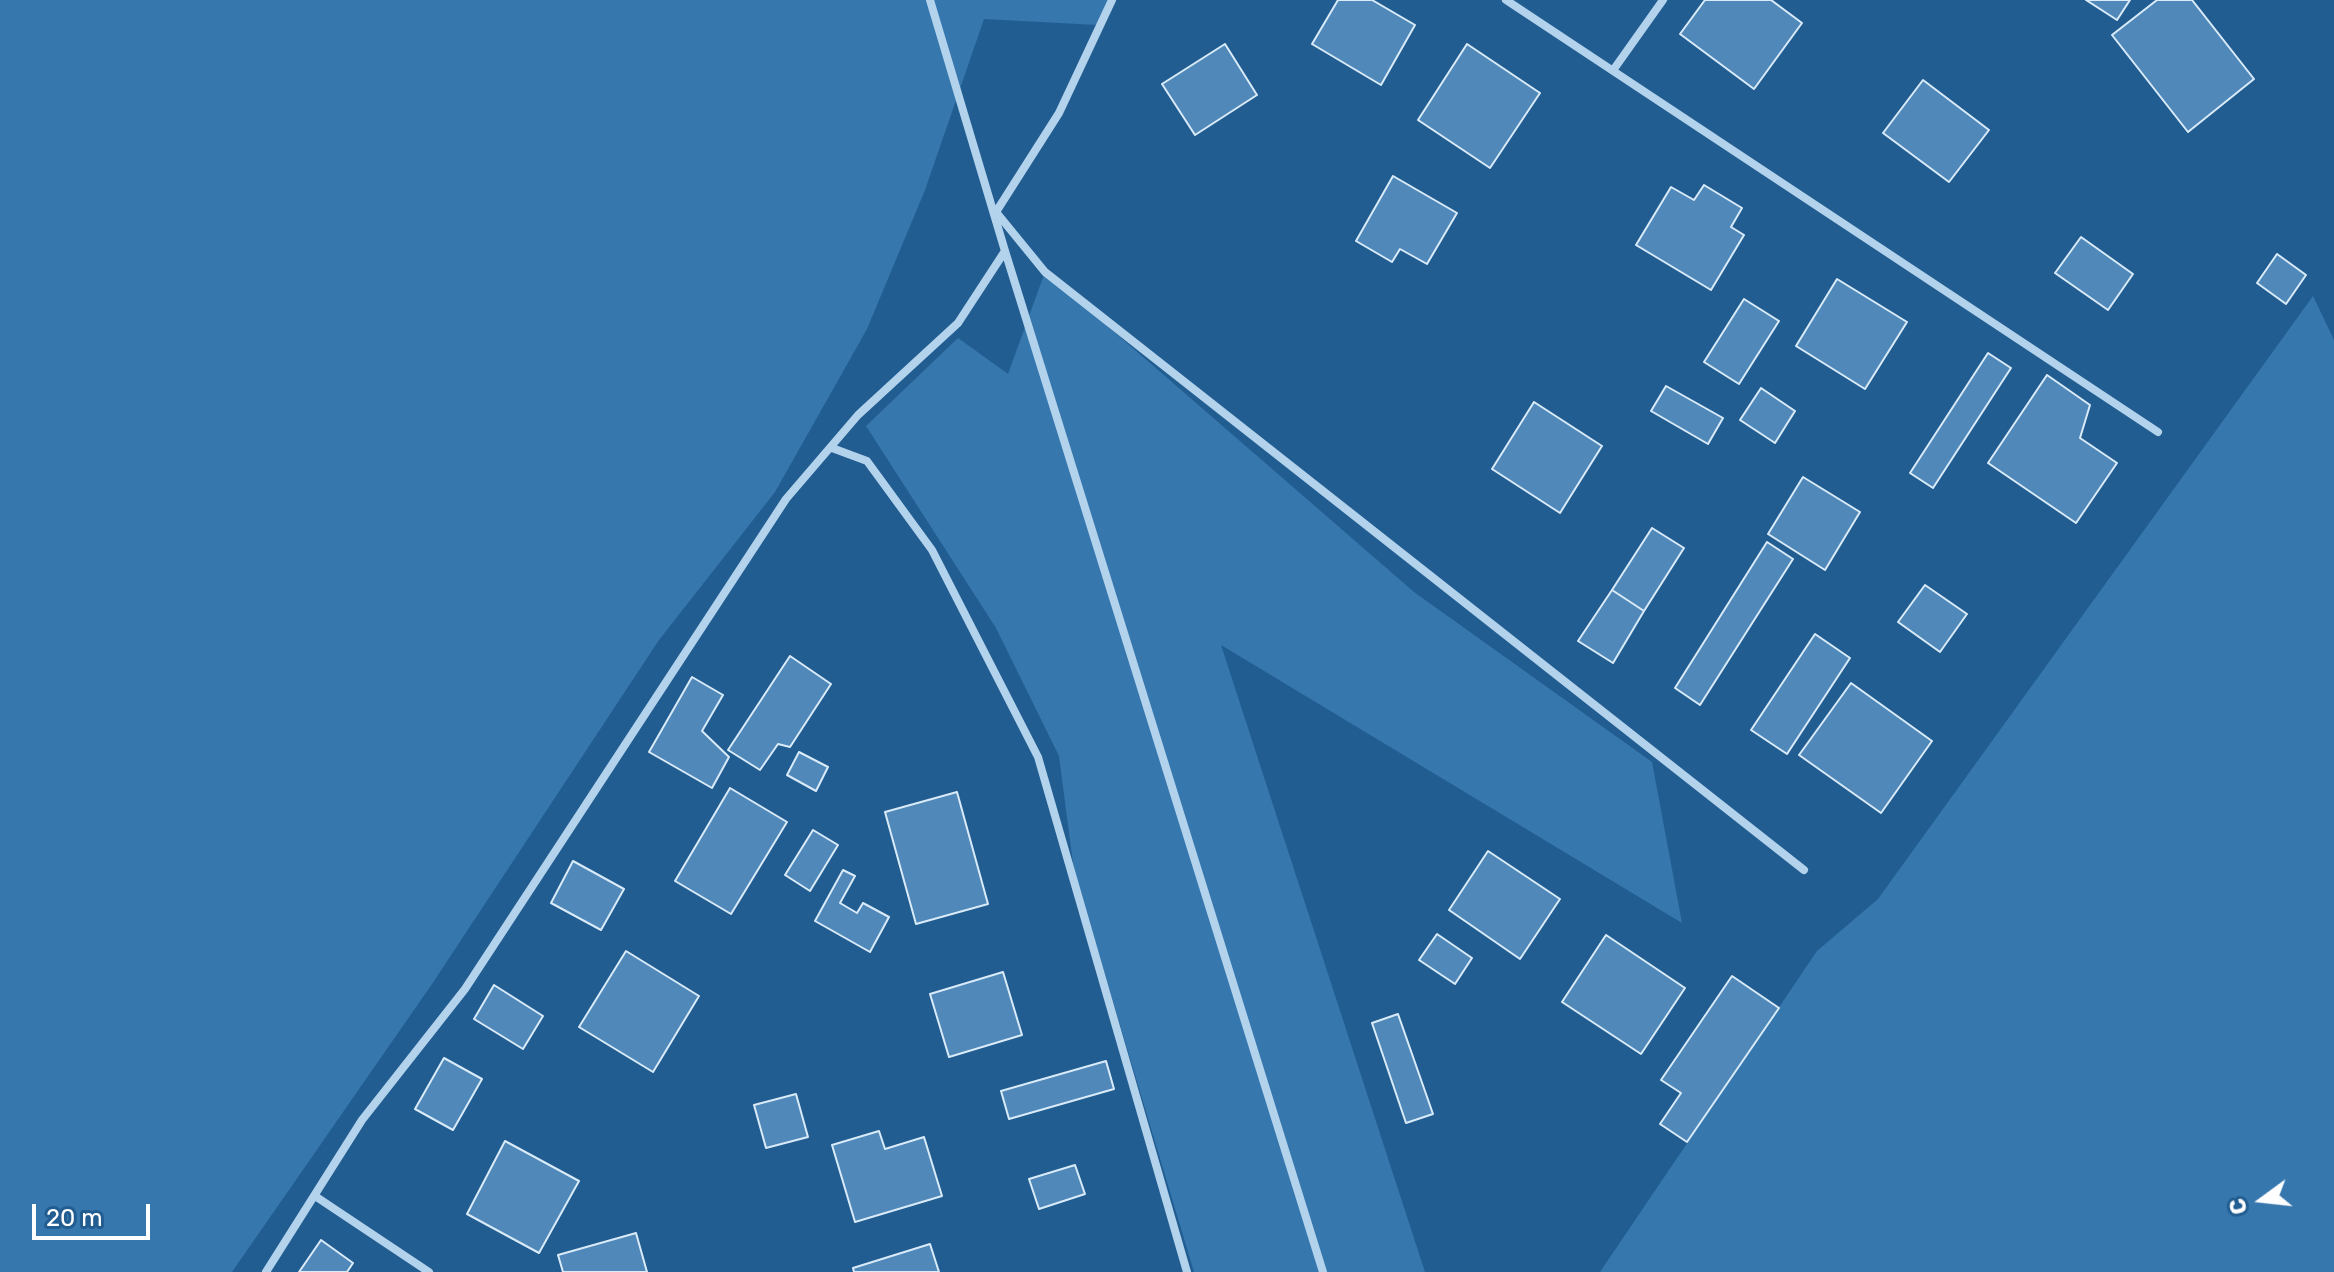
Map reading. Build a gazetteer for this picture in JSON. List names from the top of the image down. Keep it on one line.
{"scale_bar":"20 m","north":"left"}
